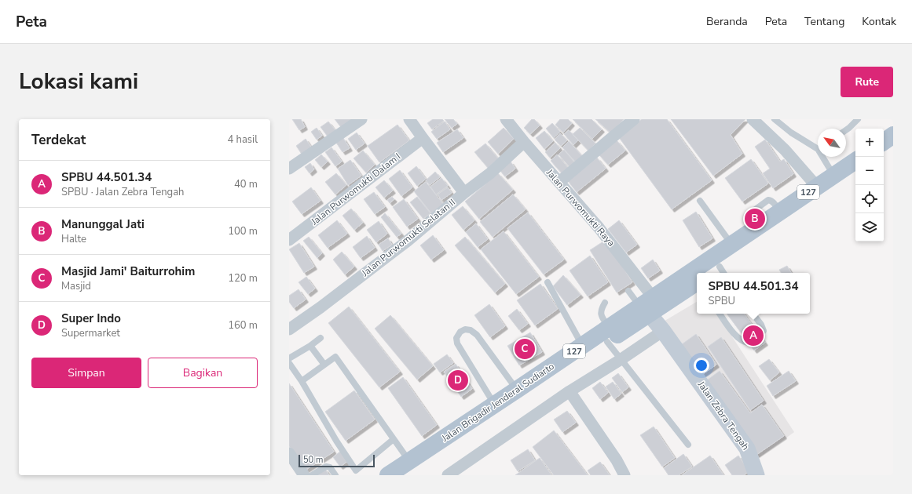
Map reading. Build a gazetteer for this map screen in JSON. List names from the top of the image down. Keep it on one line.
{"streets":{"main road":["127","Jalan Brigadir Jenderal Sudiarto"],"street":["Jalan Purwomukti Dalam I","Jalan Purwomukti Raya","Jalan Purwomukti Selatan II","Jalan Zebra Tengah"]},"crossings":[["Jalan Purwomukti Raya","Jalan Purwomukti Selatan II"],["Jalan Purwomukti Raya","Jalan Brigadir Jenderal Sudiarto"],["Jalan Purwomukti Raya","Jalan Zebra Tengah"],["Jalan Brigadir Jenderal Sudiarto","Jalan Zebra Tengah"]],"scale_bar":"50 m","north":"top left","page":{"header":"Peta","nav":["Beranda","Peta","Tentang","Kontak"],"title":"Lokasi kami","buttons":["Rute",["Simpan","Bagikan"]],"heading":["Terdekat","4 hasil"],"map_buttons":["+","−"],"list":[{"mark":"A","name":"SPBU 44.501.34","note":"SPBU · Jalan Zebra Tengah","value":"40 m"},{"mark":"B","name":"Manunggal Jati","note":"Halte","value":"100 m"},{"mark":"C","name":"Masjid Jami' Baiturrohim","note":"Masjid","value":"120 m"},{"mark":"D","name":"Super Indo","note":"Supermarket","value":"160 m"}],"pins":["B","A","C","D"],"popup":["SPBU 44.501.34","SPBU"],"scale":"50 m"}}
